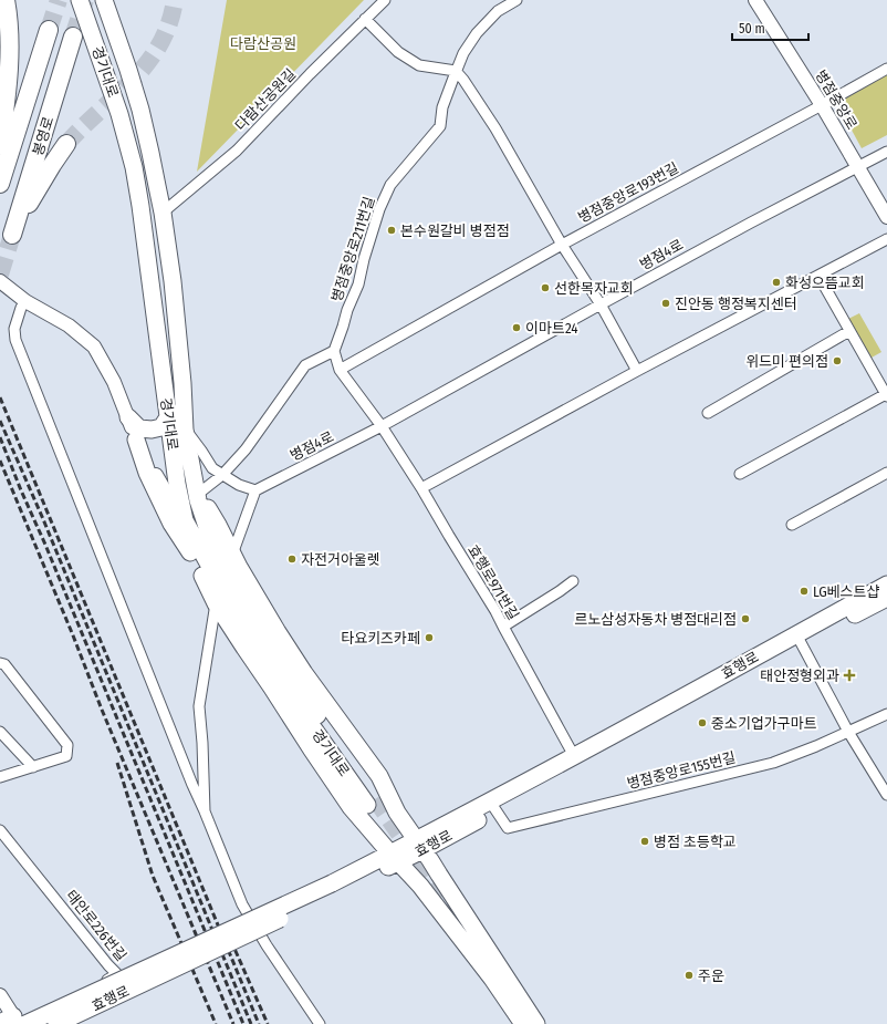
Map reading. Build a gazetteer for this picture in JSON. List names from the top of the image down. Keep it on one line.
{"streets":{"highway":["봉영로"],"main road":["경기대로","효행로"],"street":["다람산공원길","병점중앙로","병점중앙로193번길","병점중앙로211번길","병점4로","효행로971번길","병점중앙로155번길","태안로226번길"]},"crossings":[["경기대로","다람산공원길"],["경기대로","효행로"],["병점중앙로","병점중앙로193번길"],["병점중앙로","병점4로"],["병점4로","효행로971번길"],["효행로971번길","효행로"],["효행로","병점중앙로155번길"]],"parks":["다람산공원"],"places":{"other":["본수원갈비 병점점","화성으뜸교회","선한목자교회","진안동 행정복지센터","이마트24","위드미 편의점","자전거아울렛","LG베스트샵","르노삼성자동차 병점대리점","타요키즈카페","중소기업가구마트","병점 초등학교","주운"],"health":["태안정형외과"]},"scale_bar":"50 m"}
